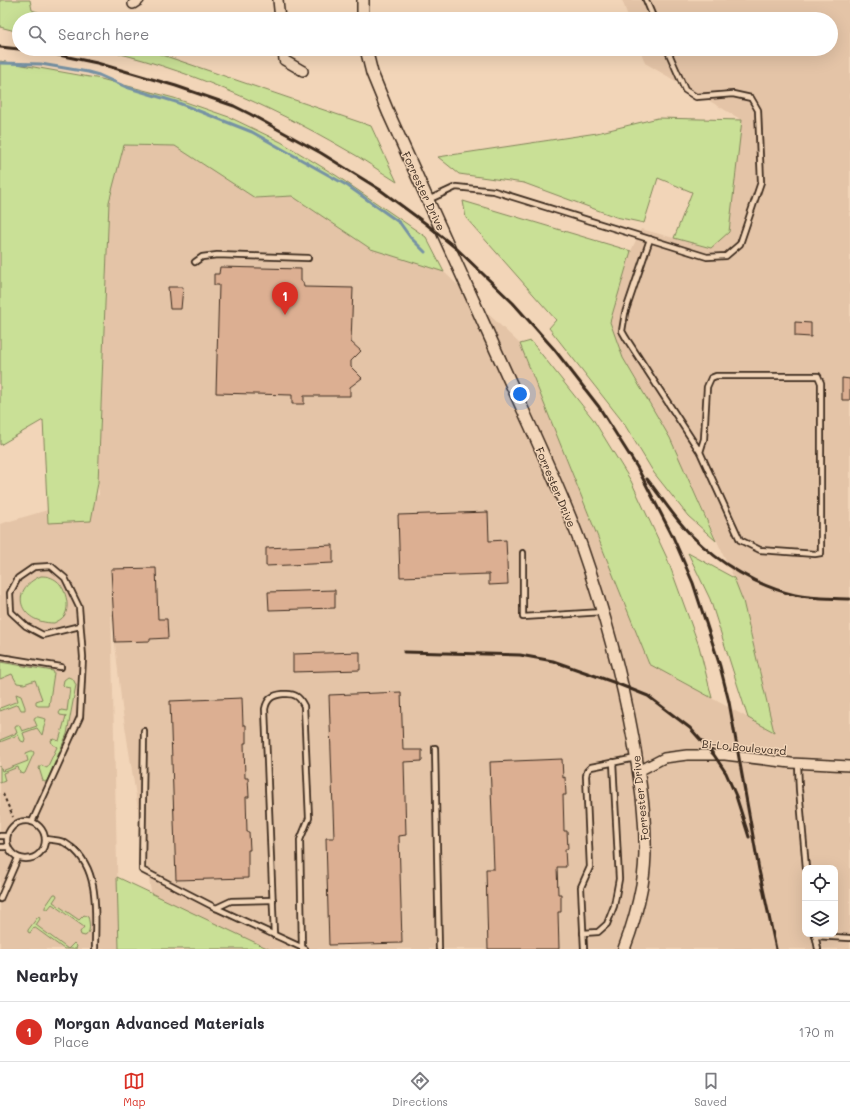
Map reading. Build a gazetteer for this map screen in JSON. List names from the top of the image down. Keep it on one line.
{"streets":{"street":["Forrester Drive","Bi-Lo Boulevard"]},"crossings":[["Forrester Drive","Bi-Lo Boulevard"]],"page":{"search":"Search here","pins":"1","heading":"Nearby","list":[{"mark":"1","name":"Morgan Advanced Materials","note":"Place","value":"170 m"}],"nav":["Map","Directions","Saved"]}}
